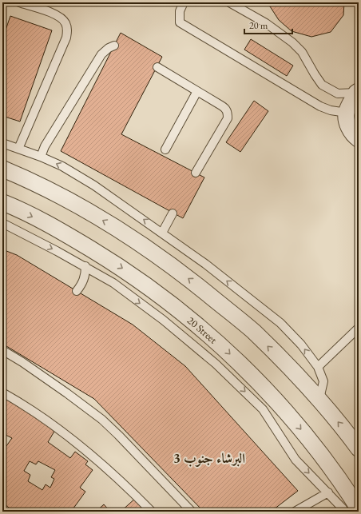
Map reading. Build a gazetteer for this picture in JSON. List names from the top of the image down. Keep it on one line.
{"streets":{"street":["20 Street"]},"districts":["البرشاء جنوب 3"],"scale_bar":"20 m"}
